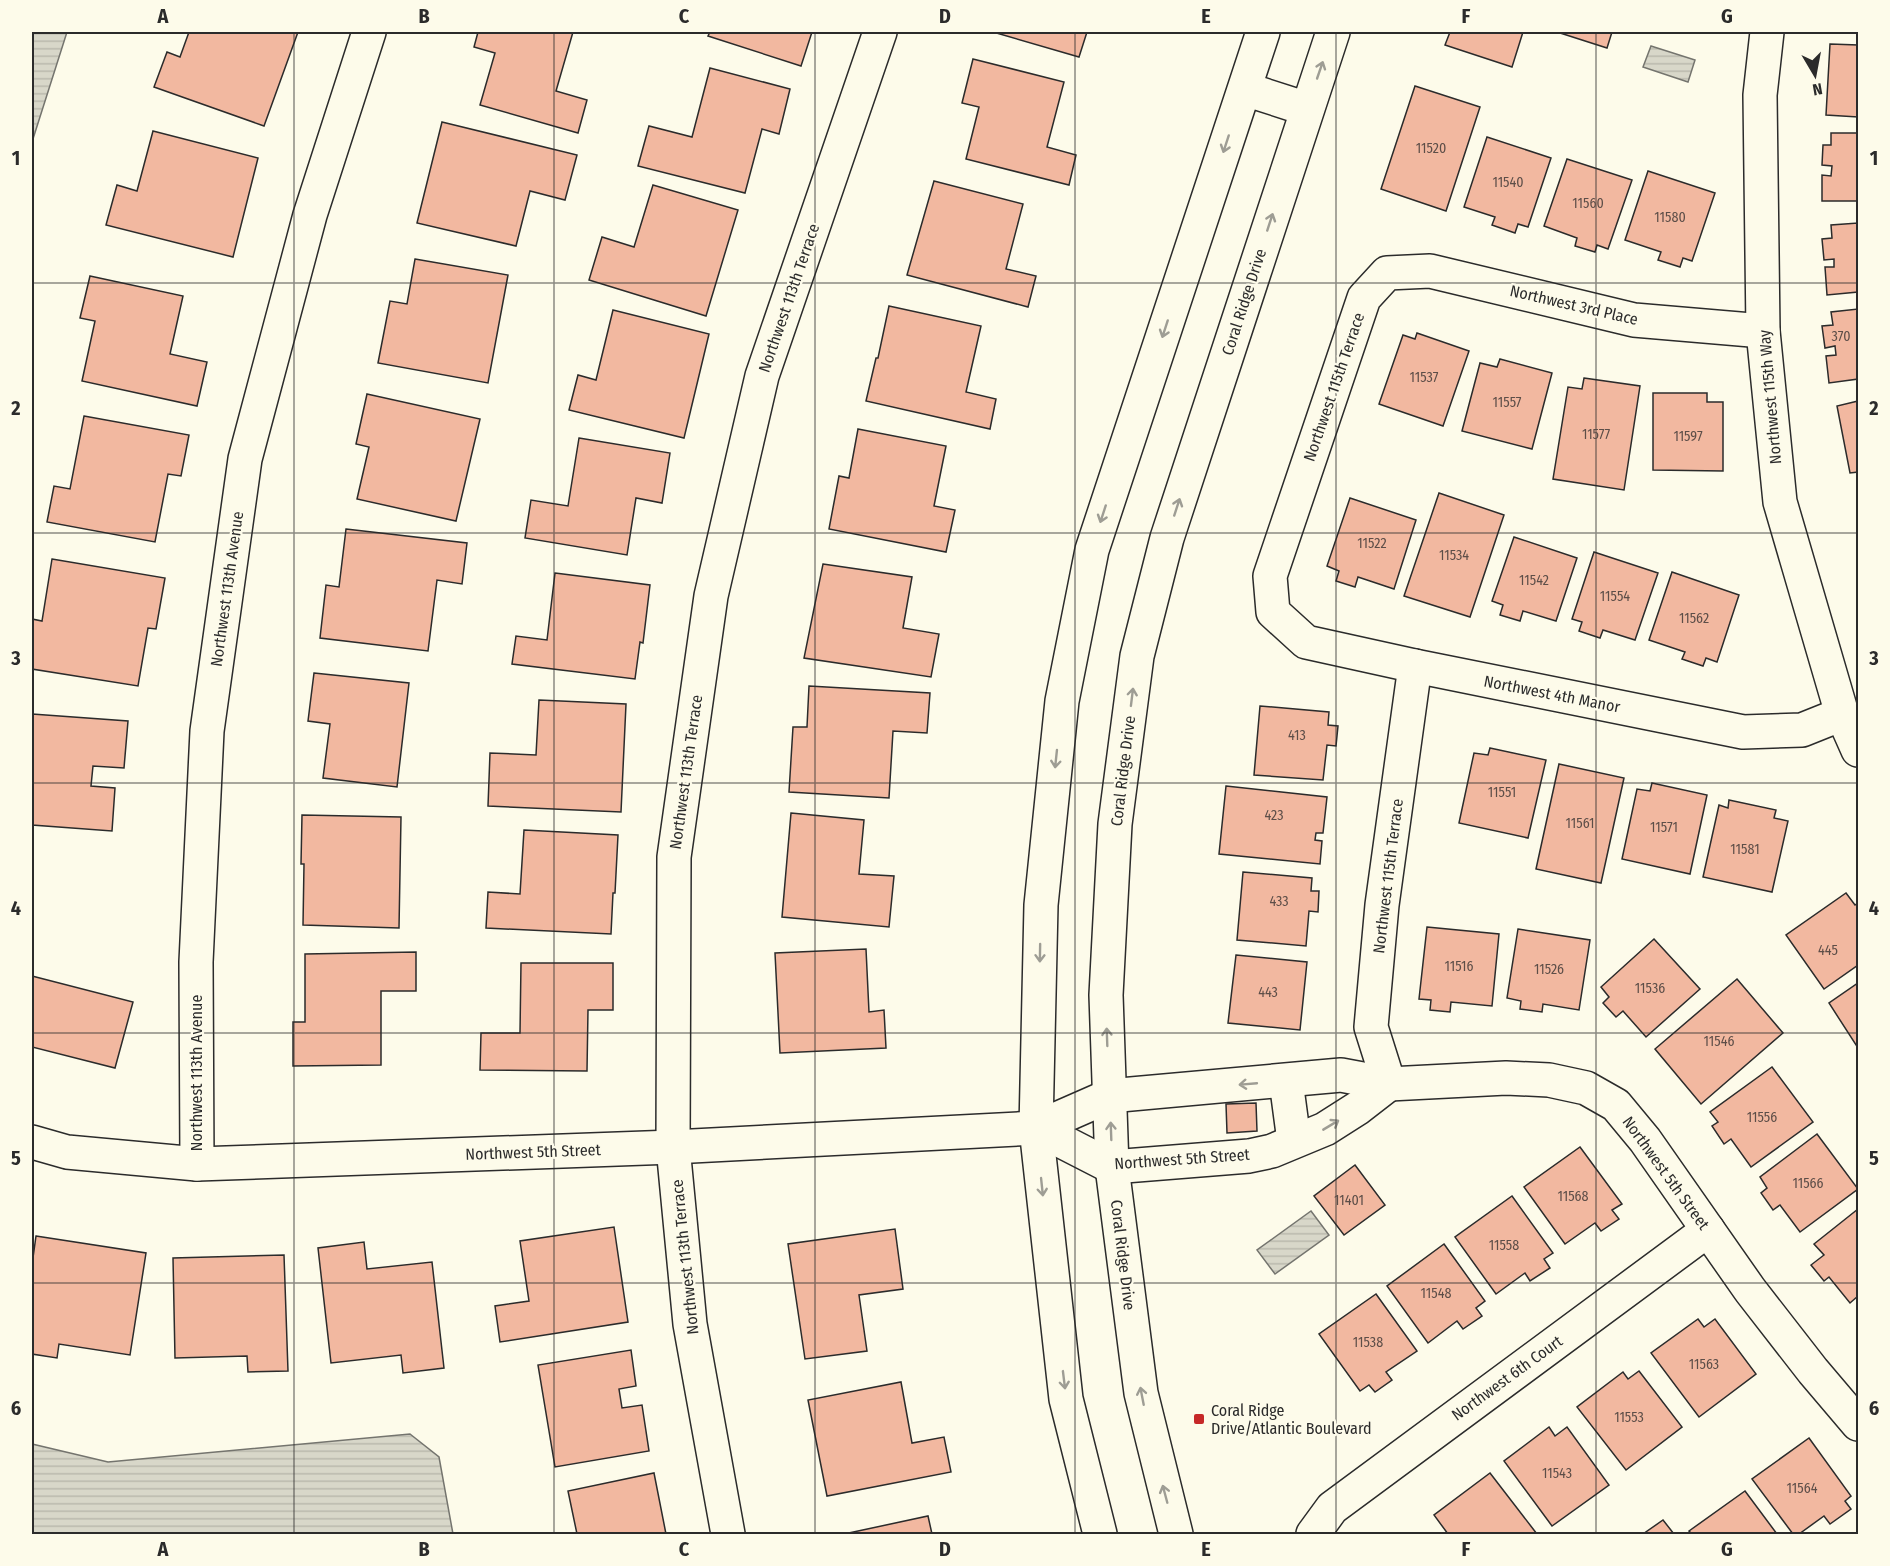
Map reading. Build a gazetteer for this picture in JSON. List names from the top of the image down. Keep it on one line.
{"streets":{"street":["Northwest 113th Terrace","Coral Ridge Drive","Northwest 3rd Place","Northwest 115th Terrace","Northwest 115th Way","Northwest 113th Avenue","Northwest 4th Manor","Northwest 5th Street","Northwest 6th Court"]},"crossings":[["Northwest 113th Terrace","Northwest 5th Street"],["Coral Ridge Drive","Northwest 5th Street"],["Northwest 3rd Place","Northwest 115th Terrace"],["Northwest 3rd Place","Northwest 115th Way"],["Northwest 115th Terrace","Northwest 4th Manor"],["Northwest 115th Terrace","Northwest 5th Street"],["Northwest 115th Way","Northwest 4th Manor"],["Northwest 113th Avenue","Northwest 5th Street"],["Northwest 5th Street","Northwest 6th Court"]],"places":{"transit":["Coral Ridge Drive/Atlantic Boulevard"]},"house_numbers":["11520","11540","11560","11580","370","11537","11557","11577","11597","11522","11534","11542","11554","11562","413","11551","423","11561","11571","11581","433","445","11516","11526","11536","443","11546","11556","11566","11568","11401","11558","11548","11538","11563","11553","11543","11564"],"north":"bottom","grid":{"columns":["A","B","C","D","E","F","G"],"rows":["1","2","3","4","5","6"]}}
